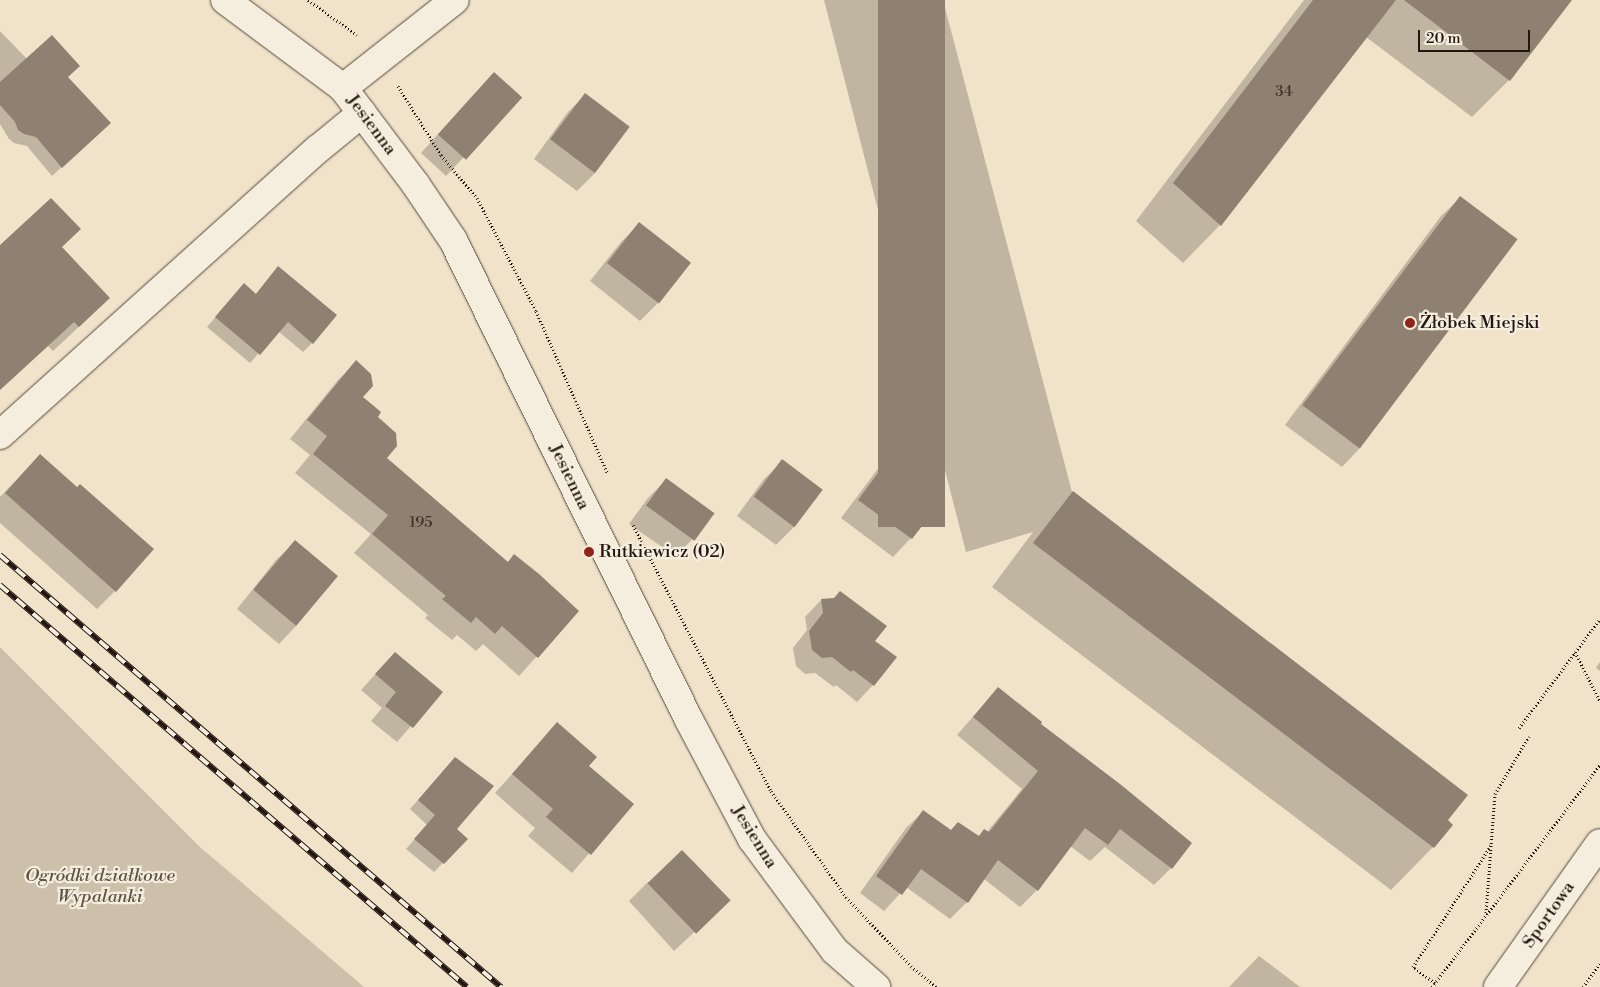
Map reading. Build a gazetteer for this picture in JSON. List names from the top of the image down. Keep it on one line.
{"streets":{"street":["Jesienna","Sportowa"]},"parks":["Ogródki działkowe Wypalanki"],"places":["Żłobek Miejski","Rutkiewicz (02)"],"house_numbers":["34","195"],"scale_bar":"20 m"}
